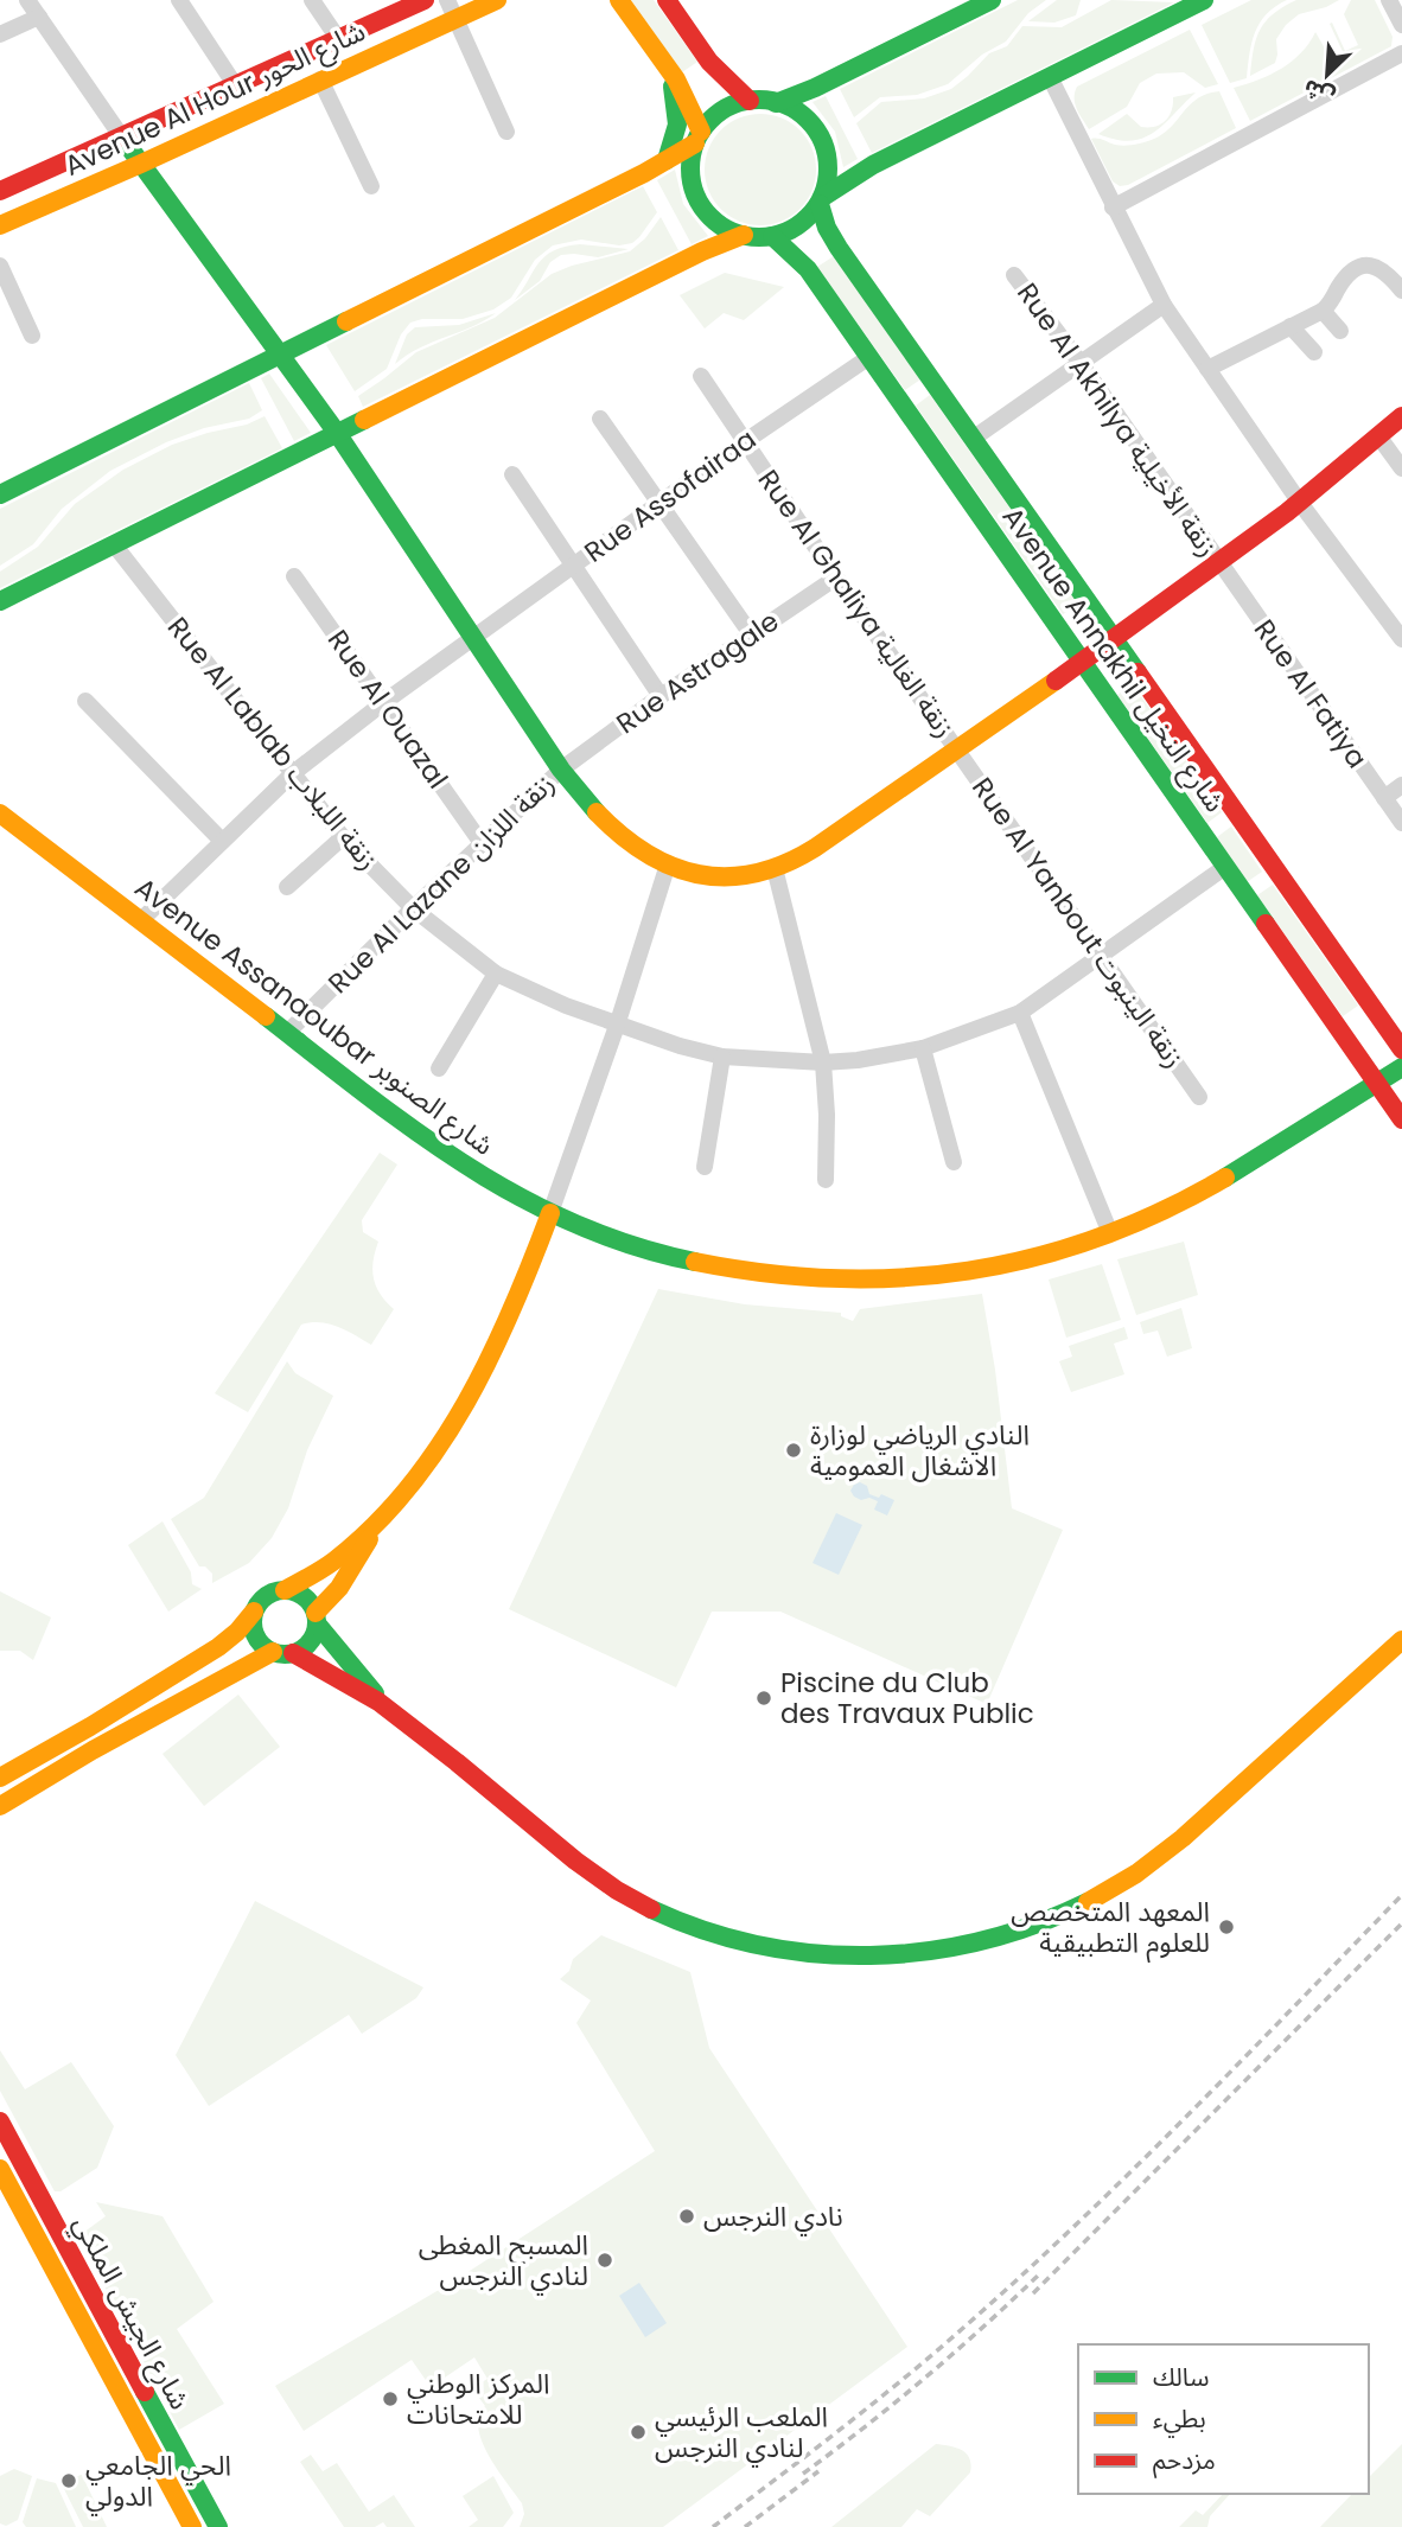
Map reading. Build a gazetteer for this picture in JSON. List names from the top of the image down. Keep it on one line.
{"streets":{"street":["Avenue Al Hour شارع الحور","Rue Al Akhilya زنقة الأخيلية","Rue Assofairaa","Rue Al Ghaliya زنقة الغالية","Avenue Annakhil شارع النخيل","Rue Astragale","Rue Al Fatiya","Rue Al Ouazal","Rue Al Lablab زنقة اللبلاب","Rue Al Lazane زنقة اللزان","Rue Al Yanbout زنقة الينبوت","Avenue Assanaoubar شارع الصنوبر","شارع الجيش الملكي"]},"crossings":[["Rue Al Akhilya زنقة الأخيلية","Rue Al Fatiya"],["Rue Assofairaa","Rue Al Ghaliya زنقة الغالية"],["Rue Assofairaa","Avenue Annakhil شارع النخيل"],["Rue Assofairaa","Rue Al Ouazal"],["Rue Assofairaa","Rue Al Lablab زنقة اللبلاب"],["Rue Assofairaa","Avenue Assanaoubar شارع الصنوبر"],["Rue Al Ghaliya زنقة الغالية","Rue Astragale"],["Rue Al Ghaliya زنقة الغالية","Rue Al Yanbout زنقة الينبوت"],["Avenue Annakhil شارع النخيل","Rue Al Lablab زنقة اللبلاب"],["Avenue Annakhil شارع النخيل","Avenue Assanaoubar شارع الصنوبر"],["Rue Astragale","Rue Al Lazane زنقة اللزان"],["Rue Al Ouazal","Rue Al Lazane زنقة اللزان"],["Rue Al Lablab زنقة اللبلاب","Rue Al Lazane زنقة اللزان"],["Rue Al Lablab زنقة اللبلاب","Rue Al Yanbout زنقة الينبوت"],["Rue Al Lazane زنقة اللزان","Avenue Assanaoubar شارع الصنوبر"]],"places":["النادي الرياضي لوزارة الاشغال العمومية","Piscine du Club des Travaux Public","المعهد المتخصص للعلوم التطبيقية","نادي النرجس","المسبح المغطى لنادي النرجس","المركز الوطني للامتحانات","الملعب الرئيسي لنادي النرجس","الحي الجامعي الدولي"],"legend":["سالك","بطيء","مزدحم"],"north":"bottom left"}
